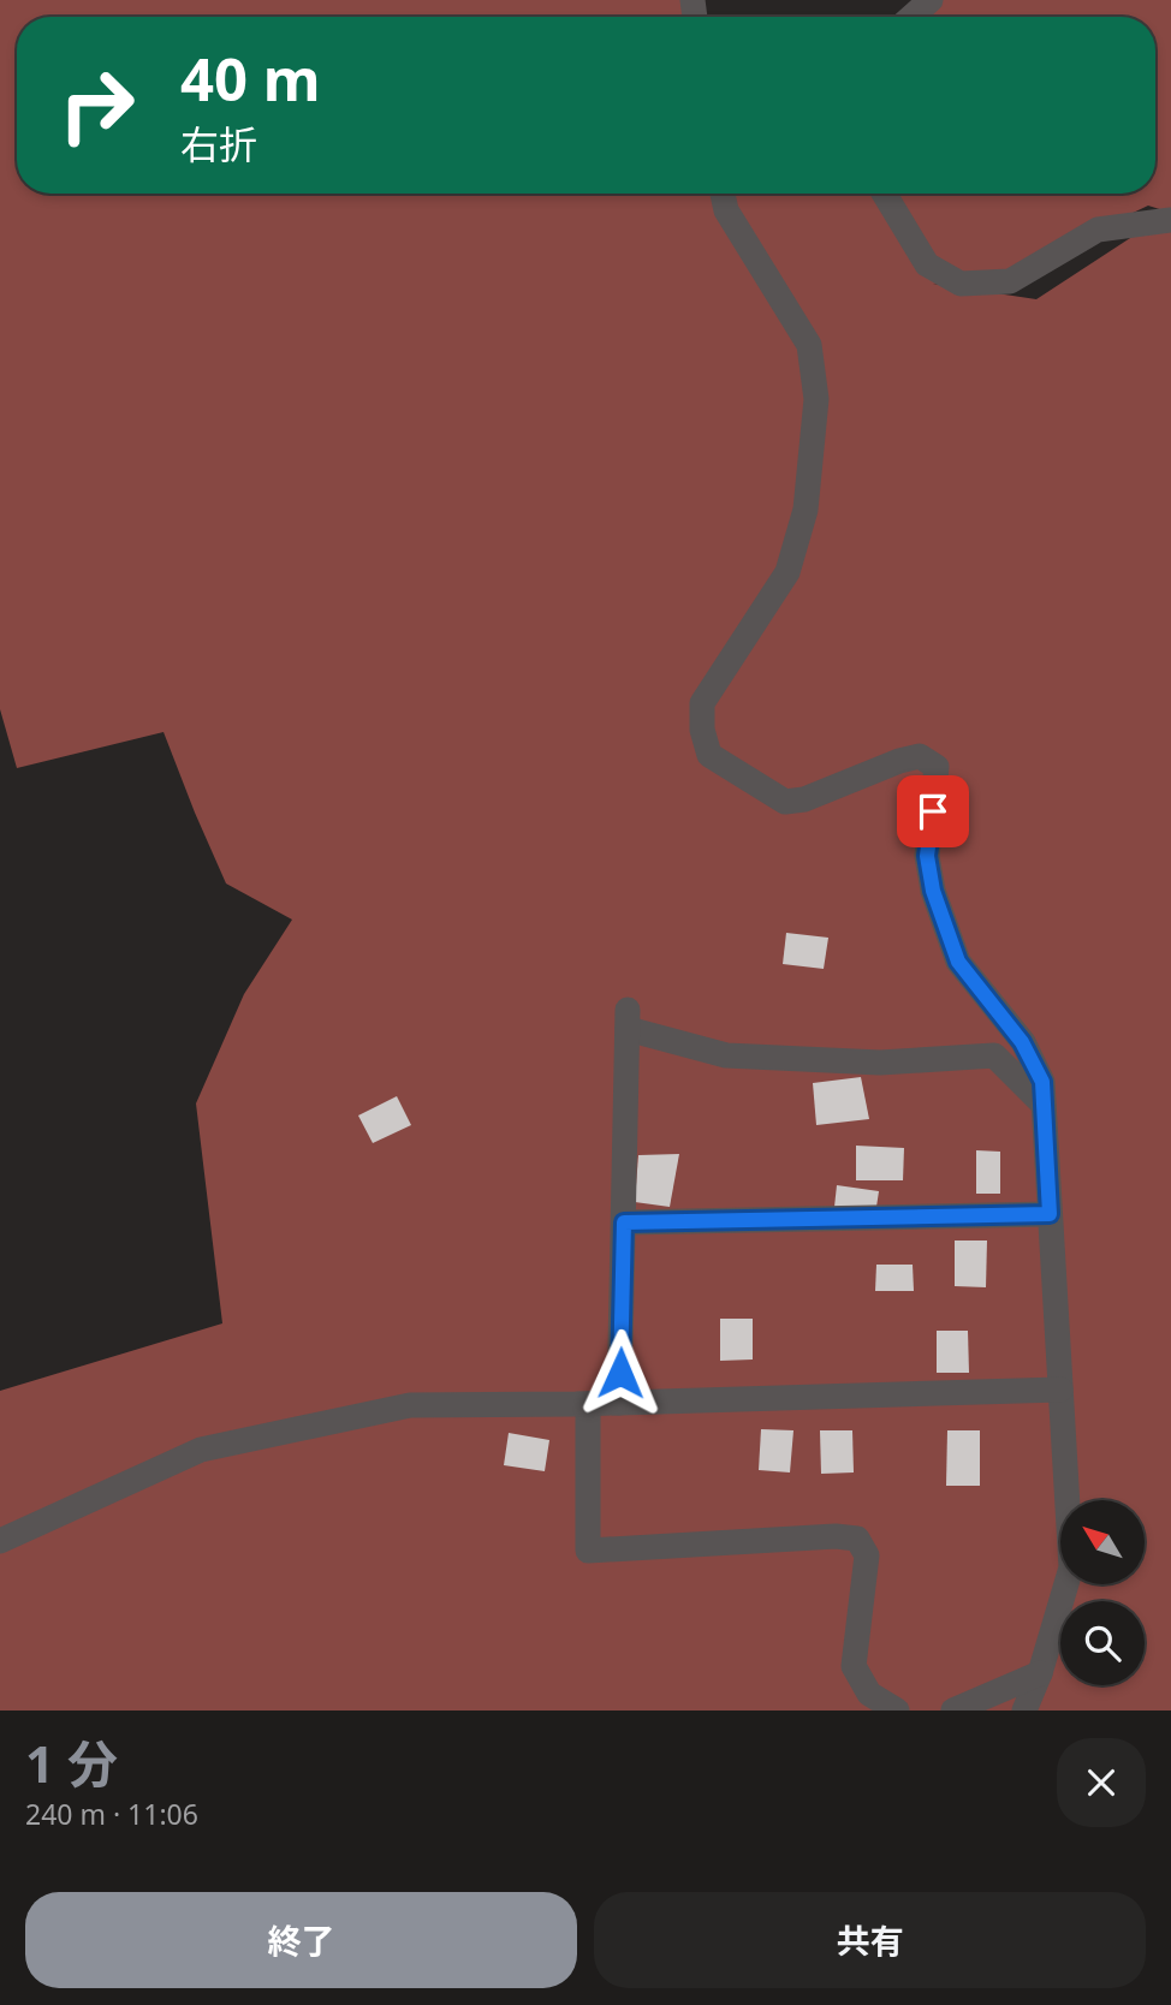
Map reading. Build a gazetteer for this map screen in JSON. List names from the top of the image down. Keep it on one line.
{"north":"top left","page":{"turn":["40 m","右折"],"heading":["1 分","240 m · 11:06"],"buttons":["終了","共有"]}}
